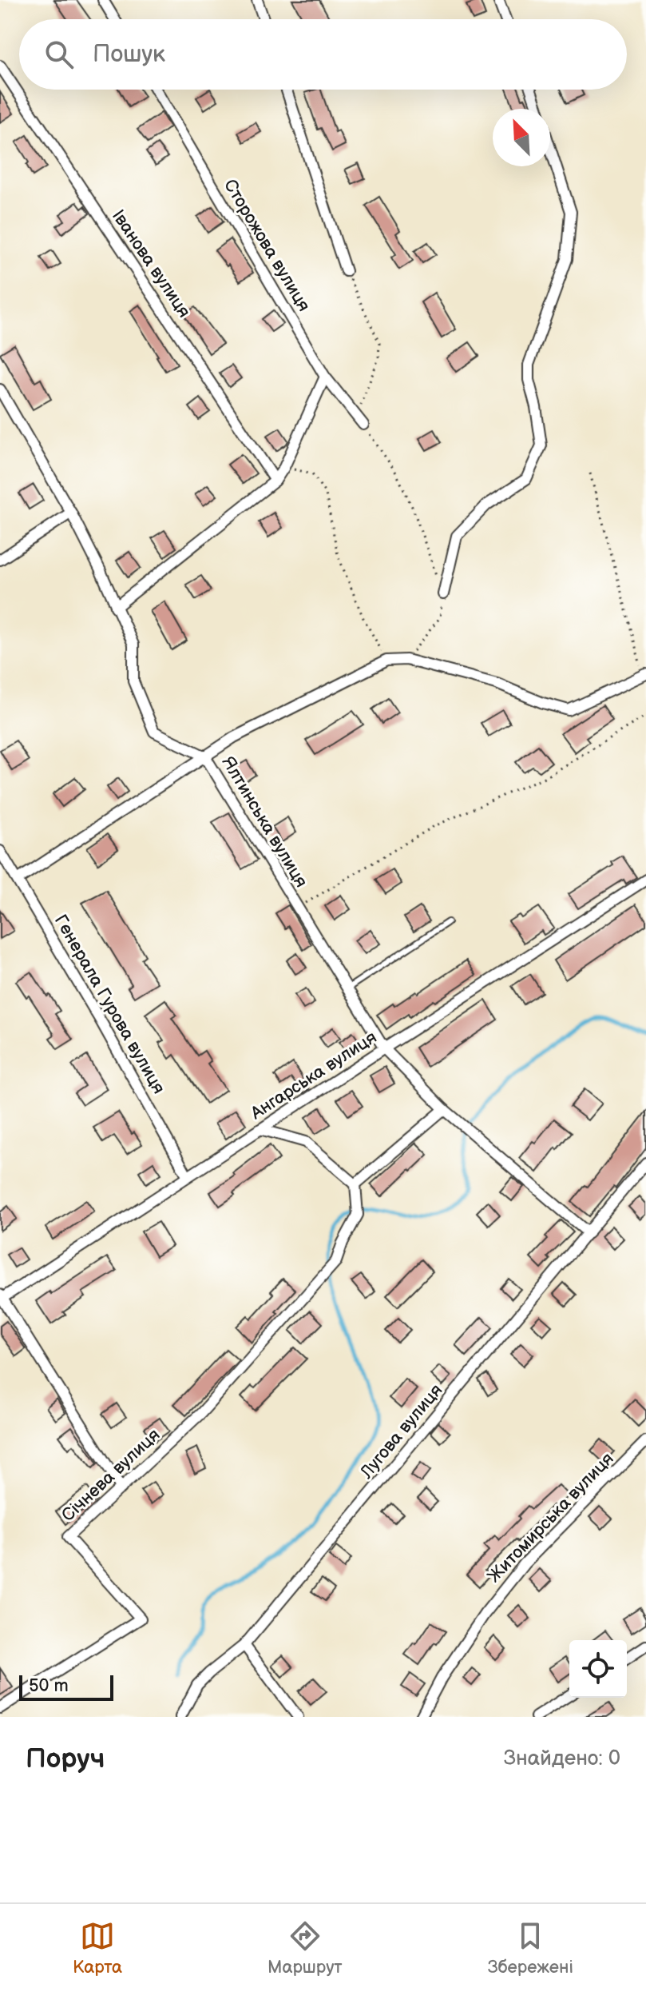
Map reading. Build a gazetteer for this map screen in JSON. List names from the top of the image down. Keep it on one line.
{"streets":{"street":["Сторожова вулиця","Іванова вулиця","Ялтинська вулиця","Генерала Гурова вулиця","Ангарська вулиця","Лугова вулиця","Січнева вулиця","Житомирська вулиця"]},"crossings":[["Ялтинська вулиця","Ангарська вулиця"],["Ялтинська вулиця","Лугова вулиця"],["Генерала Гурова вулиця","Ангарська вулиця"]],"scale_bar":"50 m","north":"top left","page":{"search":"Пошук","scale":"50 m","heading":["Поруч","Знайдено: 0"],"nav":["Карта","Маршрут","Збережені"]}}
